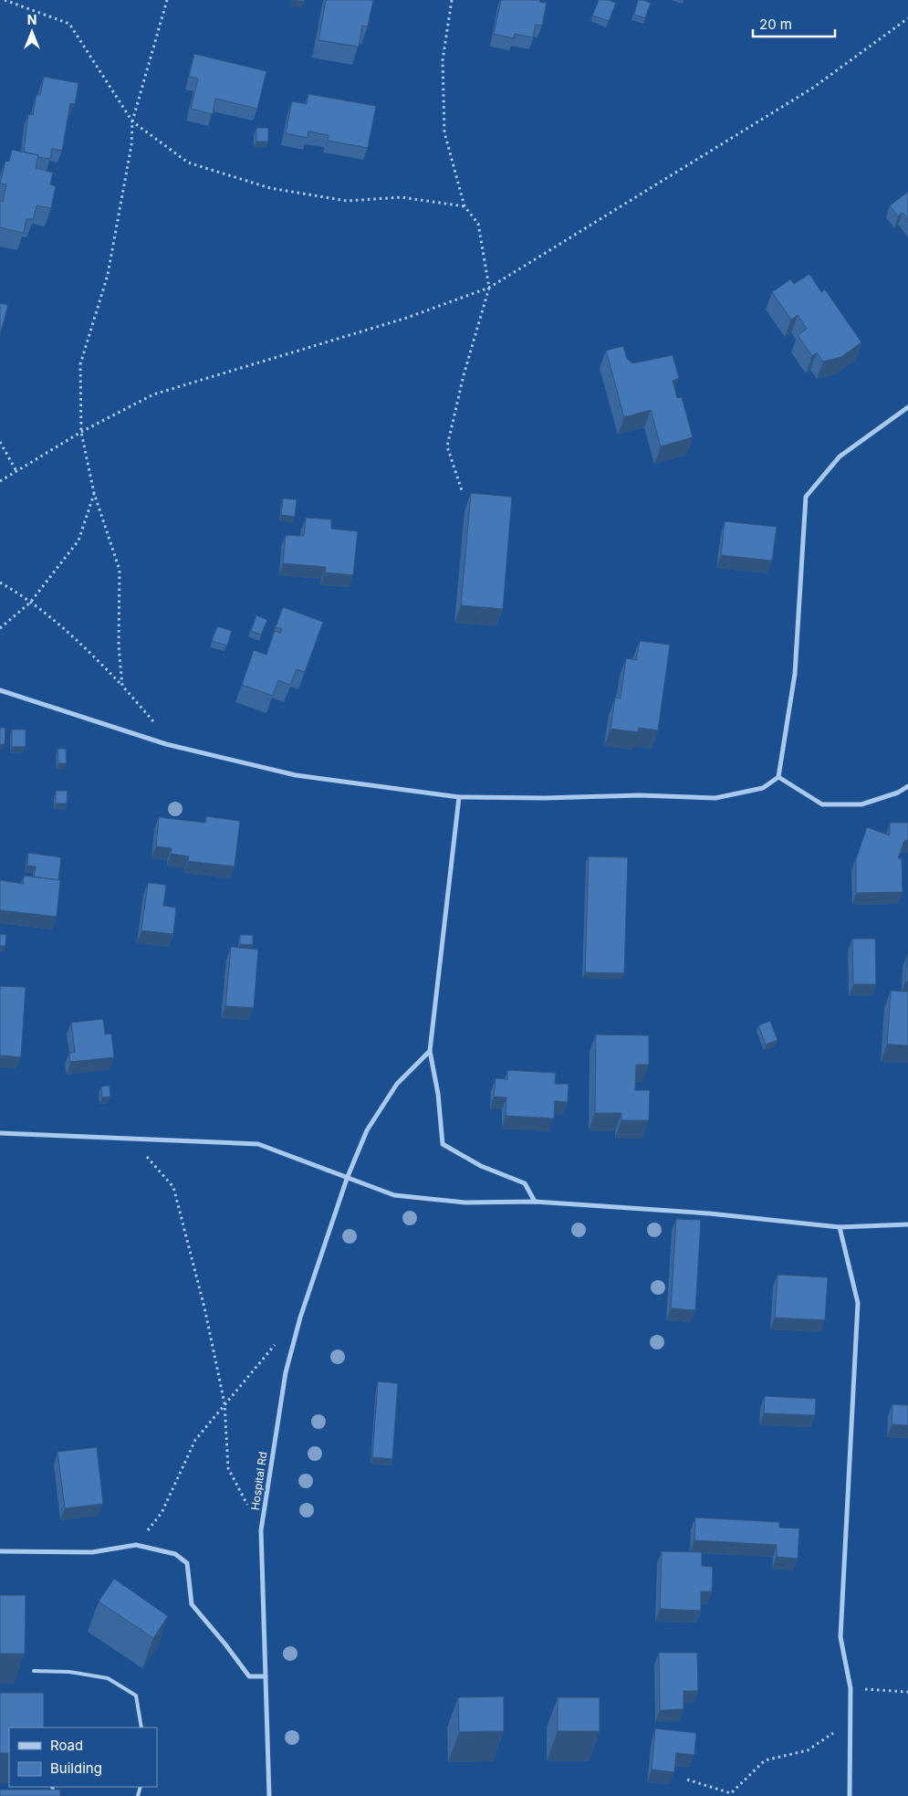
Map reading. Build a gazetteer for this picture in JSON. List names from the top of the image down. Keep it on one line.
{"streets":{"street":["Hospital Rd"]},"legend":["Road","Building"],"scale_bar":"20 m","north":"top"}
